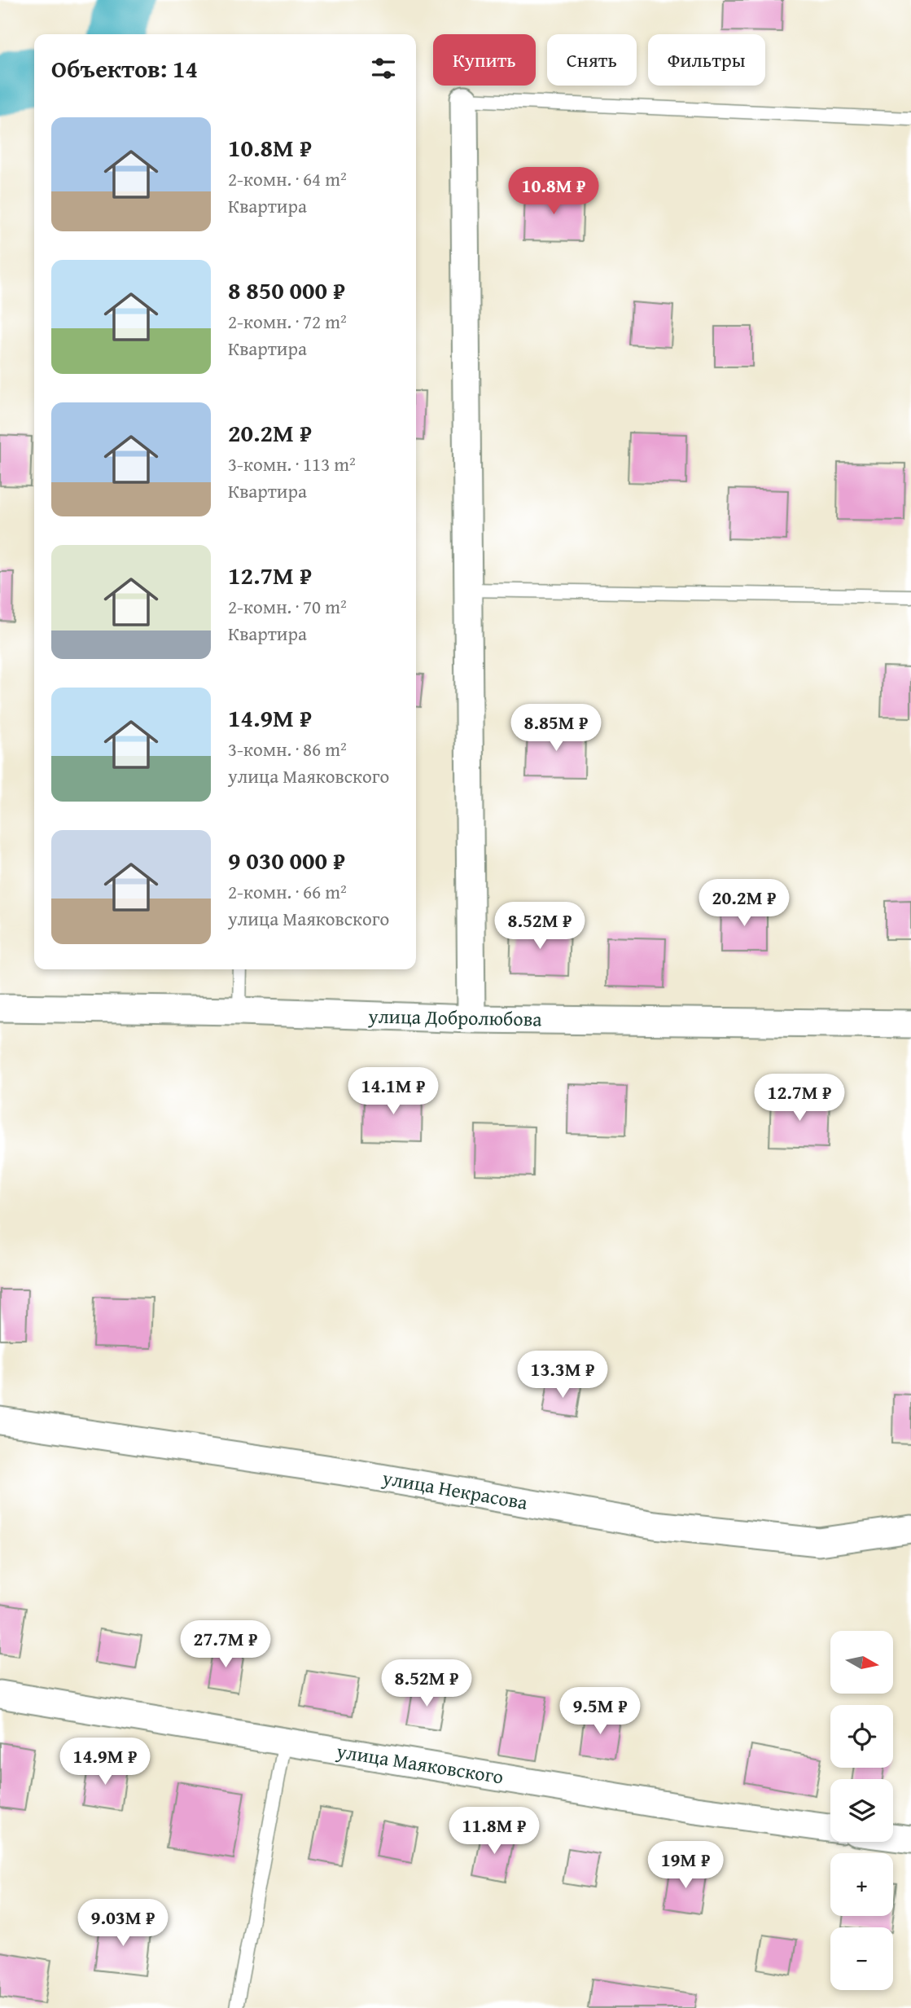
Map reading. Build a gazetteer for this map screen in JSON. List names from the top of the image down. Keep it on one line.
{"streets":{"street":["улица Добролюбова","улица Некрасова","улица Маяковского"]},"north":"right","page":{"chip":["Купить","Снять","Фильтры"],"heading":"Объектов: 14","list":[{"name":"10.8M ₽","note":"2-комн. · 64 m² · Квартира"},{"name":"8 850 000 ₽","note":"2-комн. · 72 m² · Квартира"},{"name":"20.2M ₽","note":"3-комн. · 113 m² · Квартира"},{"name":"12.7M ₽","note":"2-комн. · 70 m² · Квартира"},{"name":"14.9M ₽","note":"3-комн. · 86 m² · улица Маяковского"},{"name":"9 030 000 ₽","note":"2-комн. · 66 m² · улица Маяковского"}],"price":["10.8M ₽","8.85M ₽","20.2M ₽","8.52M ₽","14.1M ₽","12.7M ₽","13.3M ₽","27.7M ₽","8.52M ₽","9.5M ₽","14.9M ₽","11.8M ₽","19M ₽","9.03M ₽"],"map_buttons":["+","−"]}}
